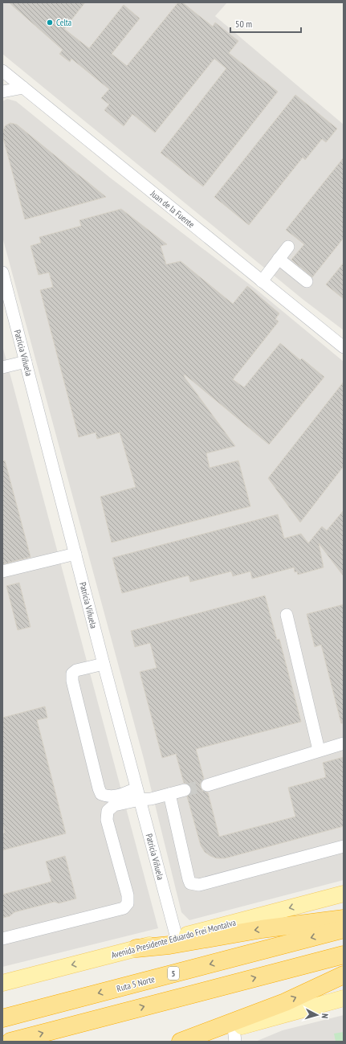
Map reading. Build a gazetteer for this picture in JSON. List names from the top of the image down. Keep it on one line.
{"streets":{"highway":["5","Ruta 5 Norte"],"main road":["Avenida Presidente Eduardo Frei Montalva"],"street":["Juan de la Fuente","Patricia Viñuela"]},"crossings":[["Patricia Viñuela","Avenida Presidente Eduardo Frei Montalva"]],"places":["Celta"],"scale_bar":"50 m","north":"right"}
